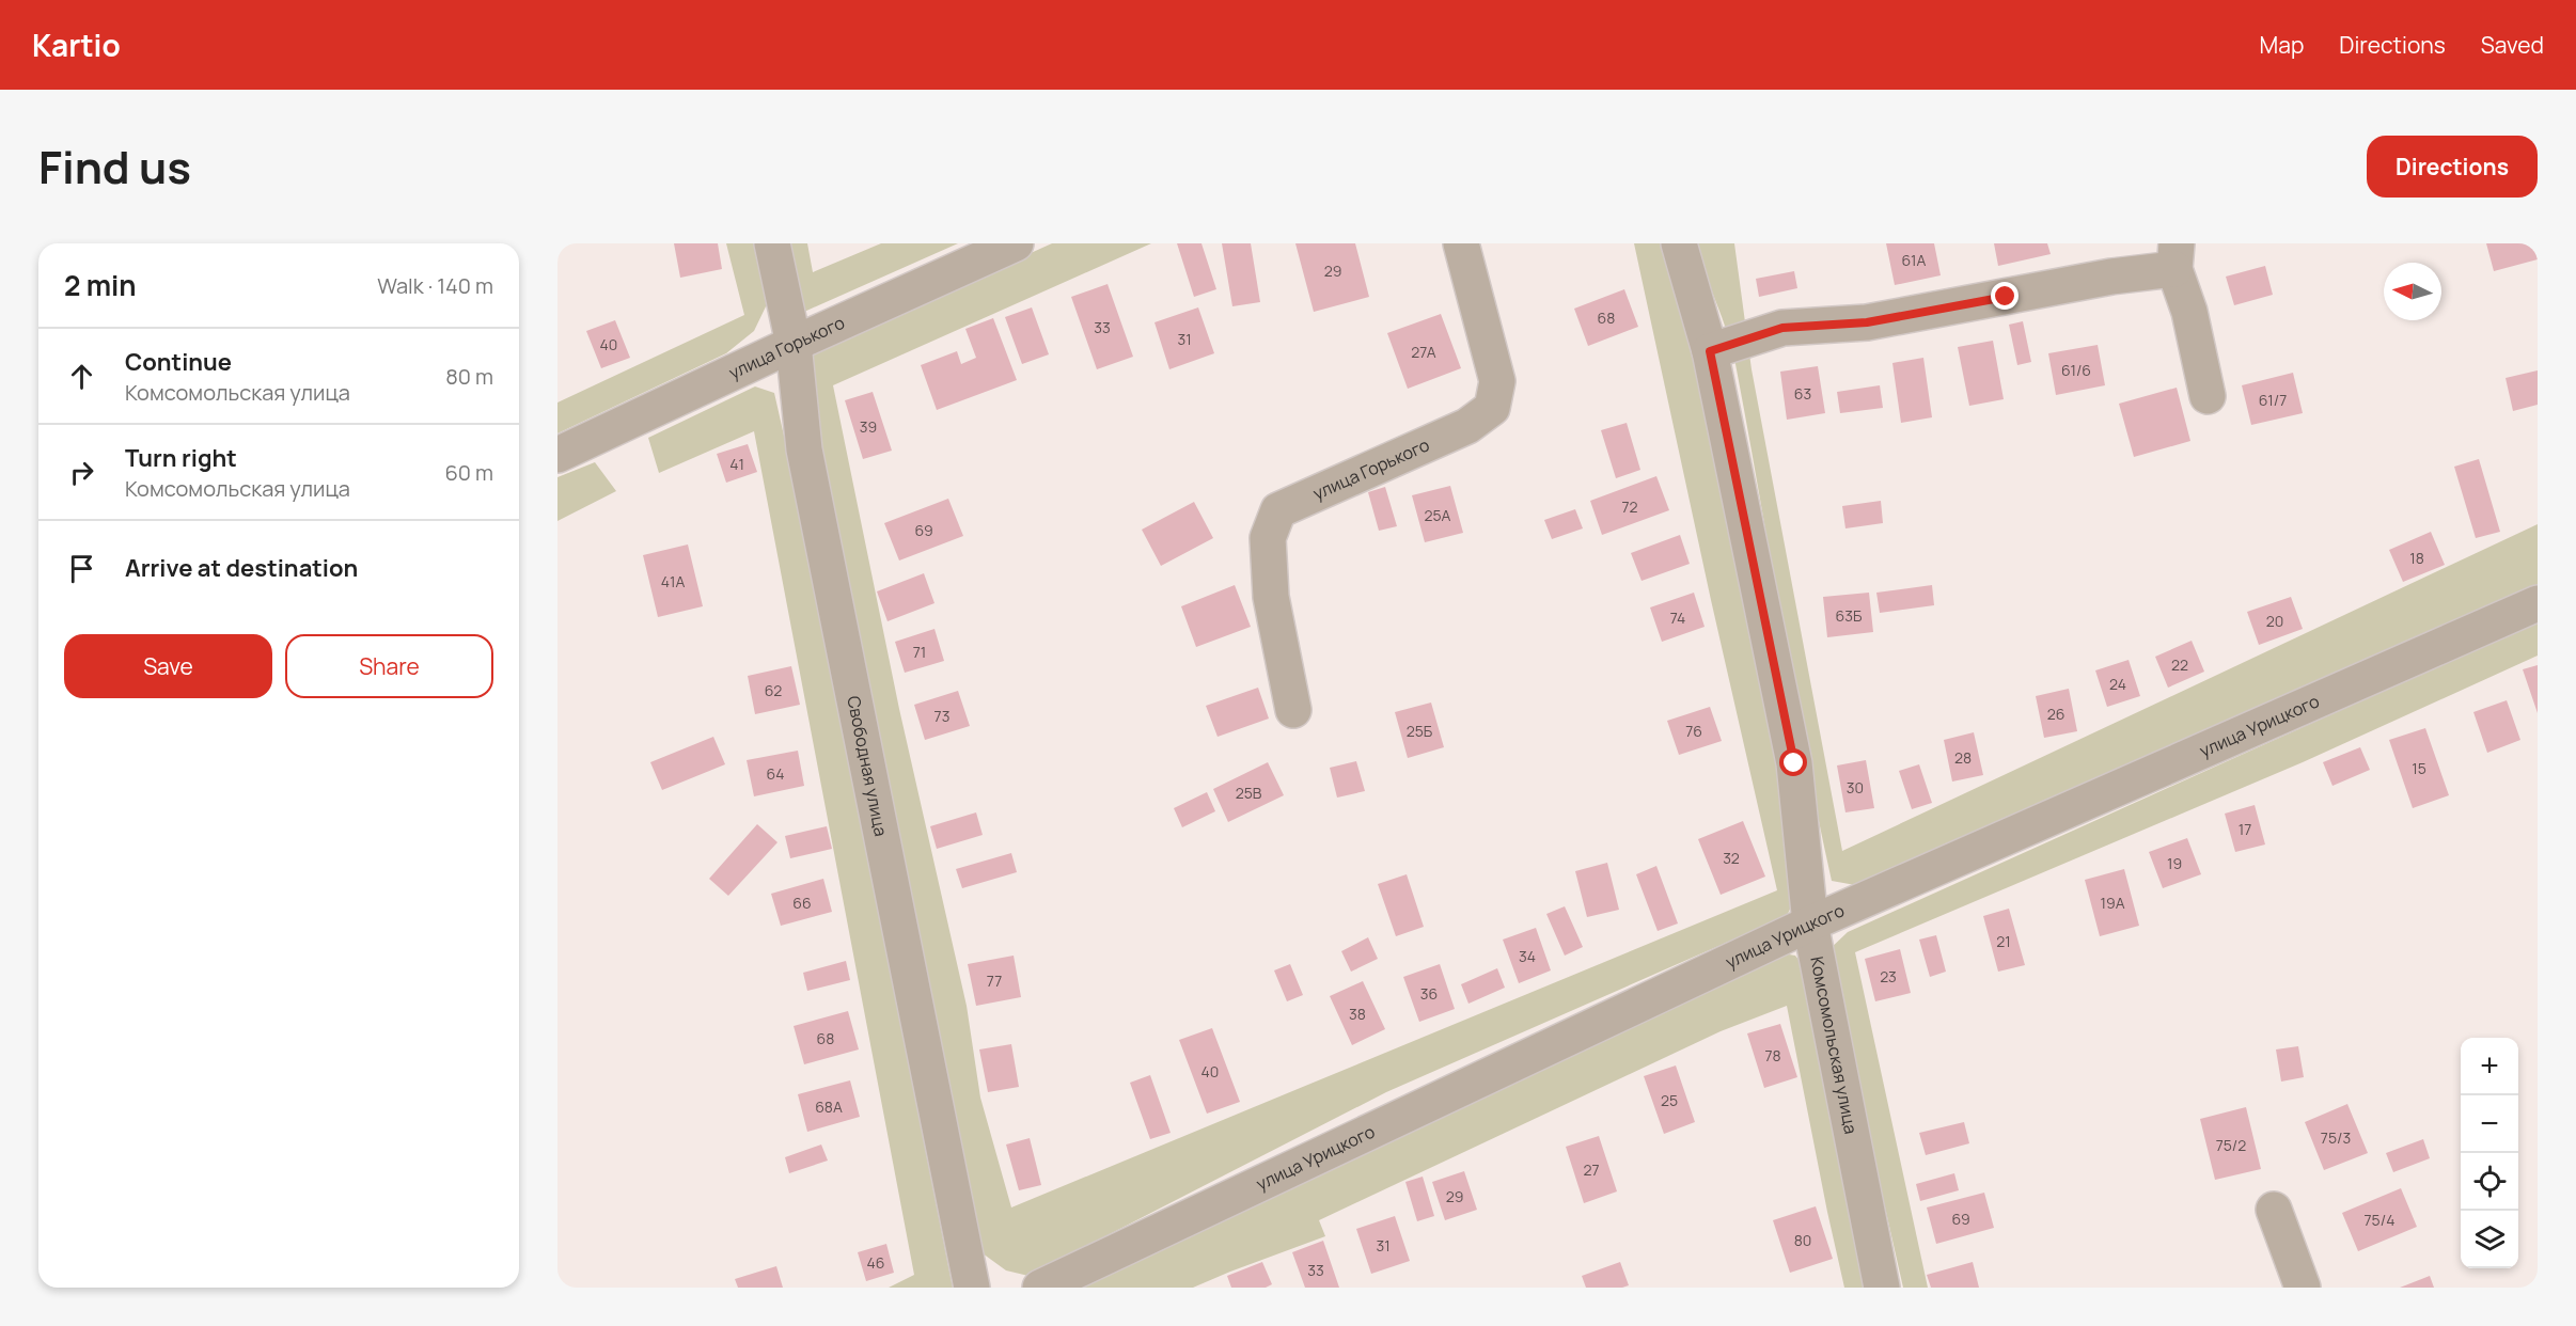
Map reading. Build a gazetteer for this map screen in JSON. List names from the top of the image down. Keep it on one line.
{"streets":{"street":["улица Горького","улица Урицкого","Свободная улица","Комсомольская улица"]},"crossings":[["улица Горького","Свободная улица"],["улица Урицкого","Комсомольская улица"]],"house_numbers":["61А","29","68","33","31","40","27А","61/6","63","61/7","39","41","72","25А","69","18","41А","63Б","74","20","71","22","24","62","26","73","25Б","76","28","15","64","30","25В","17","32","19","66","19А","21","34","23","77","36","38","68","78","40","25","68А","75/3","75/2","27","29","69","75/4","80","31","46","33"],"north":"left","page":{"header":"Kartio","nav":["Map","Directions","Saved"],"title":"Find us","buttons":["Directions",["Save","Share"]],"heading":["2 min","Walk · 140 m"],"list":[["Continue","Комсомольская улица","80 m"],["Turn right","Комсомольская улица","60 m"],"Arrive at destination"],"map_buttons":["+","−"]}}
